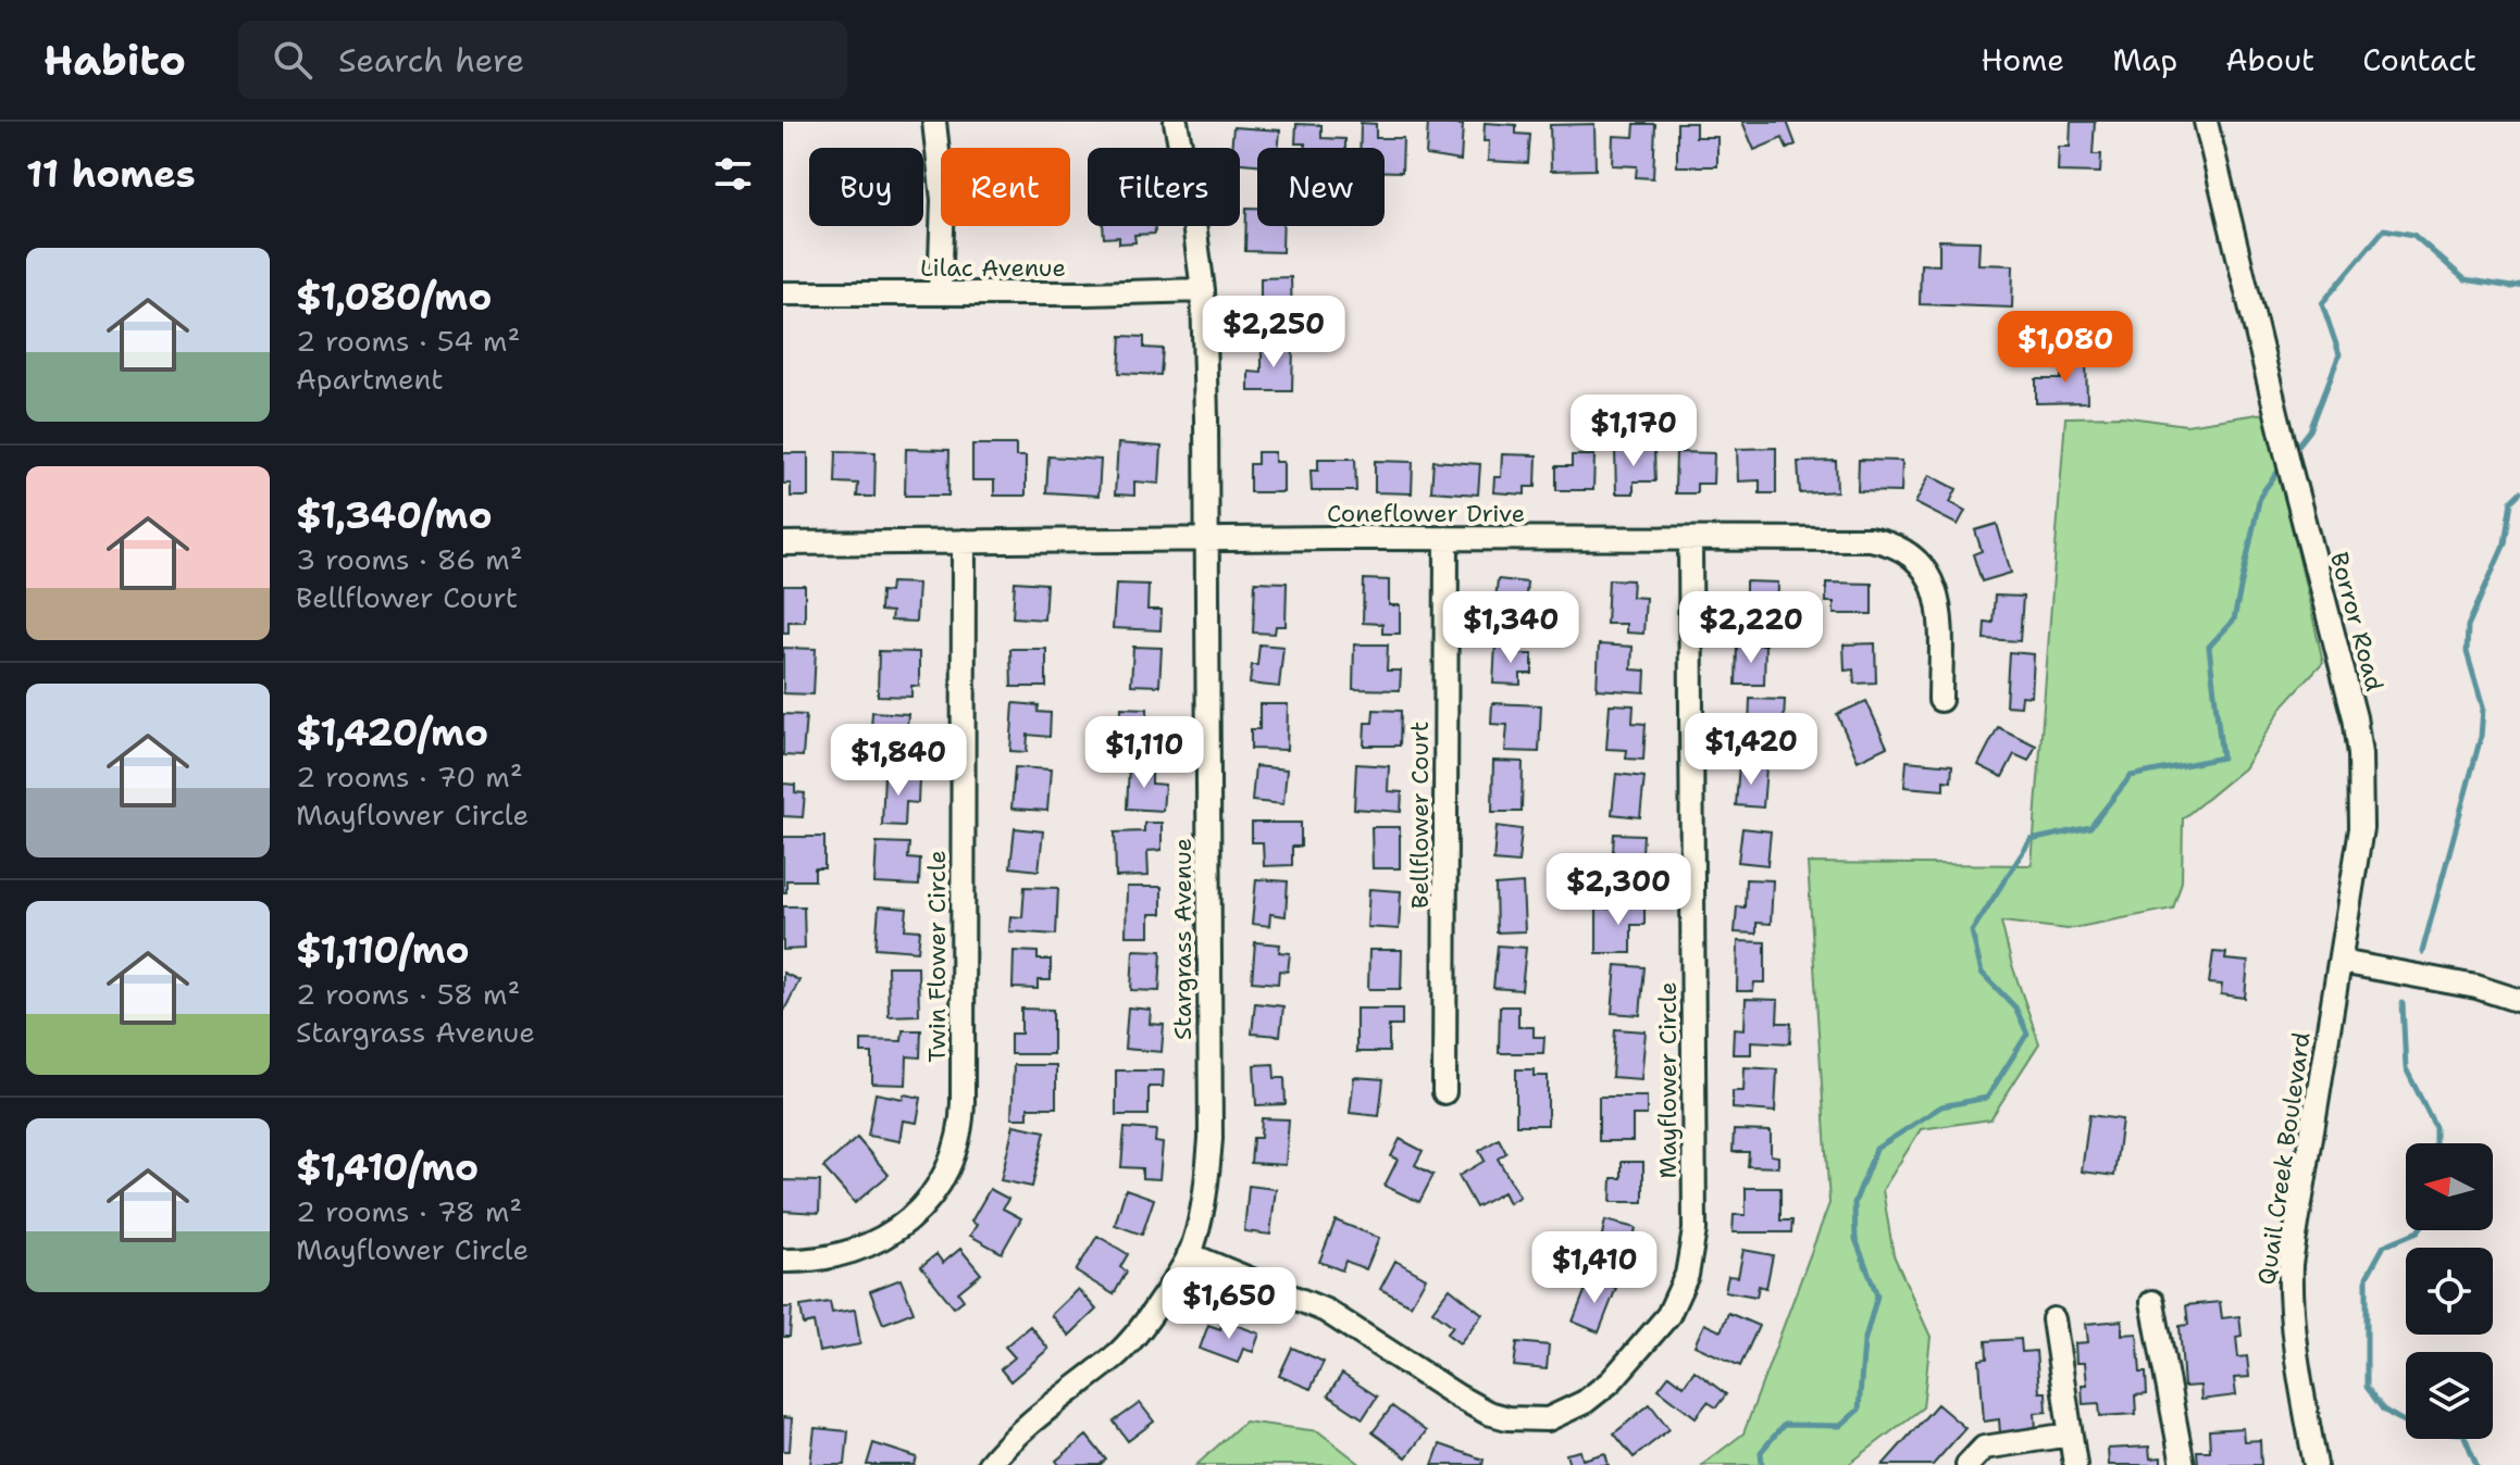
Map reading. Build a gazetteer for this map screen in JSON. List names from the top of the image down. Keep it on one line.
{"streets":{"street":["Lilac Avenue","Coneflower Drive","Borror Road","Bellflower Court","Stargrass Avenue","Twin Flower Circle","Mayflower Circle","Quail Creek Boulevard"]},"crossings":[["Lilac Avenue","Stargrass Avenue"],["Coneflower Drive","Bellflower Court"],["Coneflower Drive","Stargrass Avenue"],["Coneflower Drive","Twin Flower Circle"],["Coneflower Drive","Mayflower Circle"],["Borror Road","Quail Creek Boulevard"],["Stargrass Avenue","Mayflower Circle"]],"north":"left","page":{"header":"Habito","search":"Search here","nav":["Home","Map","About","Contact"],"heading":"11 homes","chip":["Buy","Rent","Filters","New"],"list":[{"name":"$1,080/mo","note":"2 rooms · 54 m² · Apartment"},{"name":"$1,340/mo","note":"3 rooms · 86 m² · Bellflower Court"},{"name":"$1,420/mo","note":"2 rooms · 70 m² · Mayflower Circle"},{"name":"$1,110/mo","note":"2 rooms · 58 m² · Stargrass Avenue"},{"name":"$1,410/mo","note":"2 rooms · 78 m² · Mayflower Circle"}],"price":["$2,250","$1,080","$1,170","$1,340","$2,220","$1,420","$1,110","$1,840","$2,300","$1,410","$1,650"]}}
